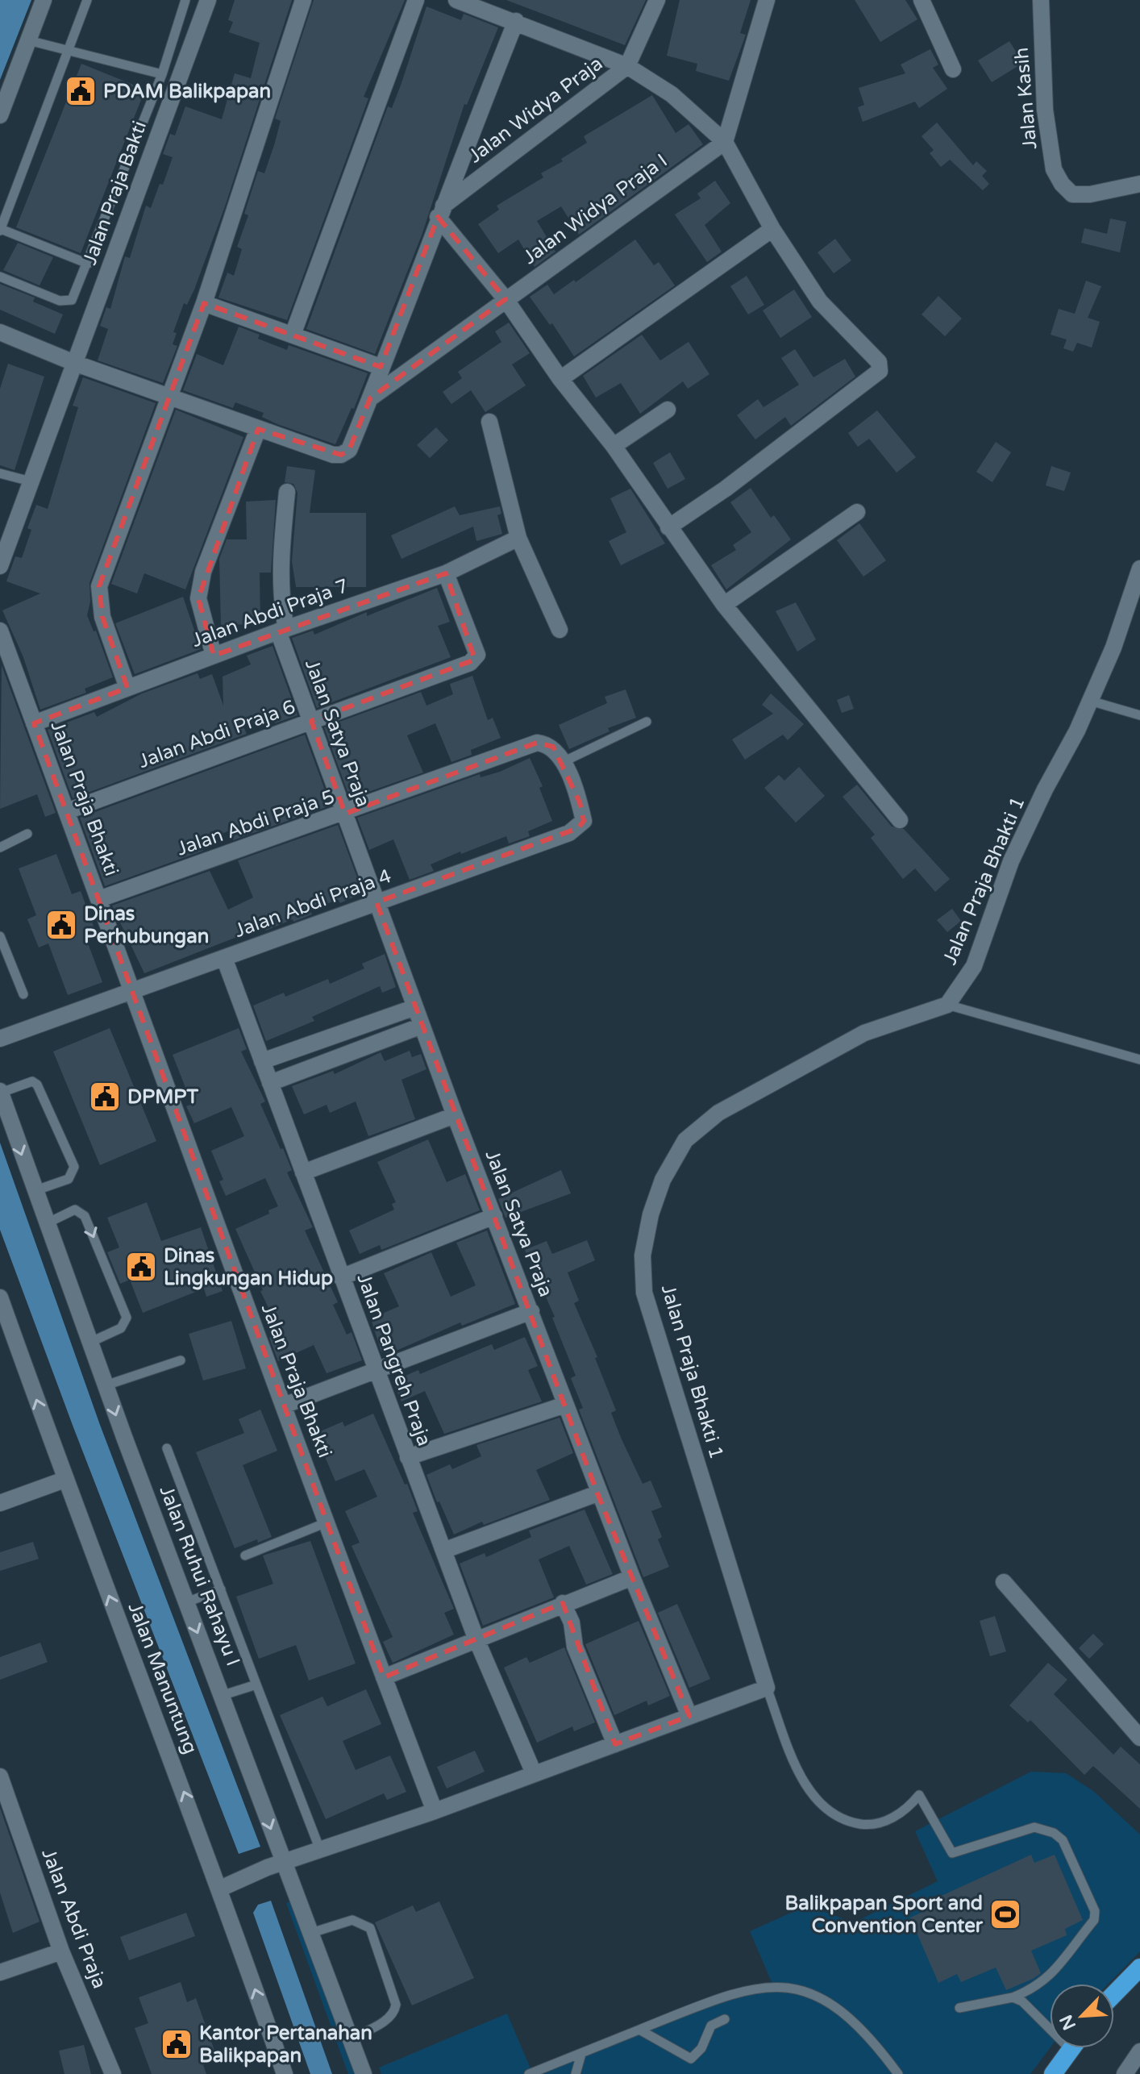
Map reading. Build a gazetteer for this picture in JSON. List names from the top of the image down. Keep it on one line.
{"streets":{"street":["Jalan Kasih","Jalan Widya Praja","Jalan Praja Bakti","Jalan Widya Praja I","Jalan Abdi Praja 7","Jalan Satya Praja","Jalan Abdi Praja 6","Jalan Praja Bhakti","Jalan Abdi Praja 5","Jalan Praja Bhakti 1","Jalan Abdi Praja 4","Jalan Pangreh Praja","Jalan Ruhui Rahayu I","Jalan Manuntung","Jalan Abdi Praja"]},"crossings":[["Jalan Abdi Praja 7","Jalan Satya Praja"],["Jalan Abdi Praja 7","Jalan Abdi Praja 6"],["Jalan Abdi Praja 7","Jalan Praja Bhakti"],["Jalan Satya Praja","Jalan Abdi Praja 6"],["Jalan Satya Praja","Jalan Abdi Praja 5"],["Jalan Satya Praja","Jalan Abdi Praja 4"],["Jalan Abdi Praja 6","Jalan Praja Bhakti"],["Jalan Praja Bhakti","Jalan Abdi Praja 5"],["Jalan Praja Bhakti","Jalan Abdi Praja 4"],["Jalan Abdi Praja 5","Jalan Abdi Praja 4"],["Jalan Abdi Praja 4","Jalan Pangreh Praja"]],"one_way":["Jalan Ruhui Rahayu I","Jalan Manuntung"],"places":{"public building":["PDAM Balikpapan","Dinas Perhubungan","DPMPT","Dinas Lingkungan Hidup","Kantor Pertanahan Balikpapan"],"sports":["Balikpapan Sport and Convention Center"]},"north":"bottom left"}
